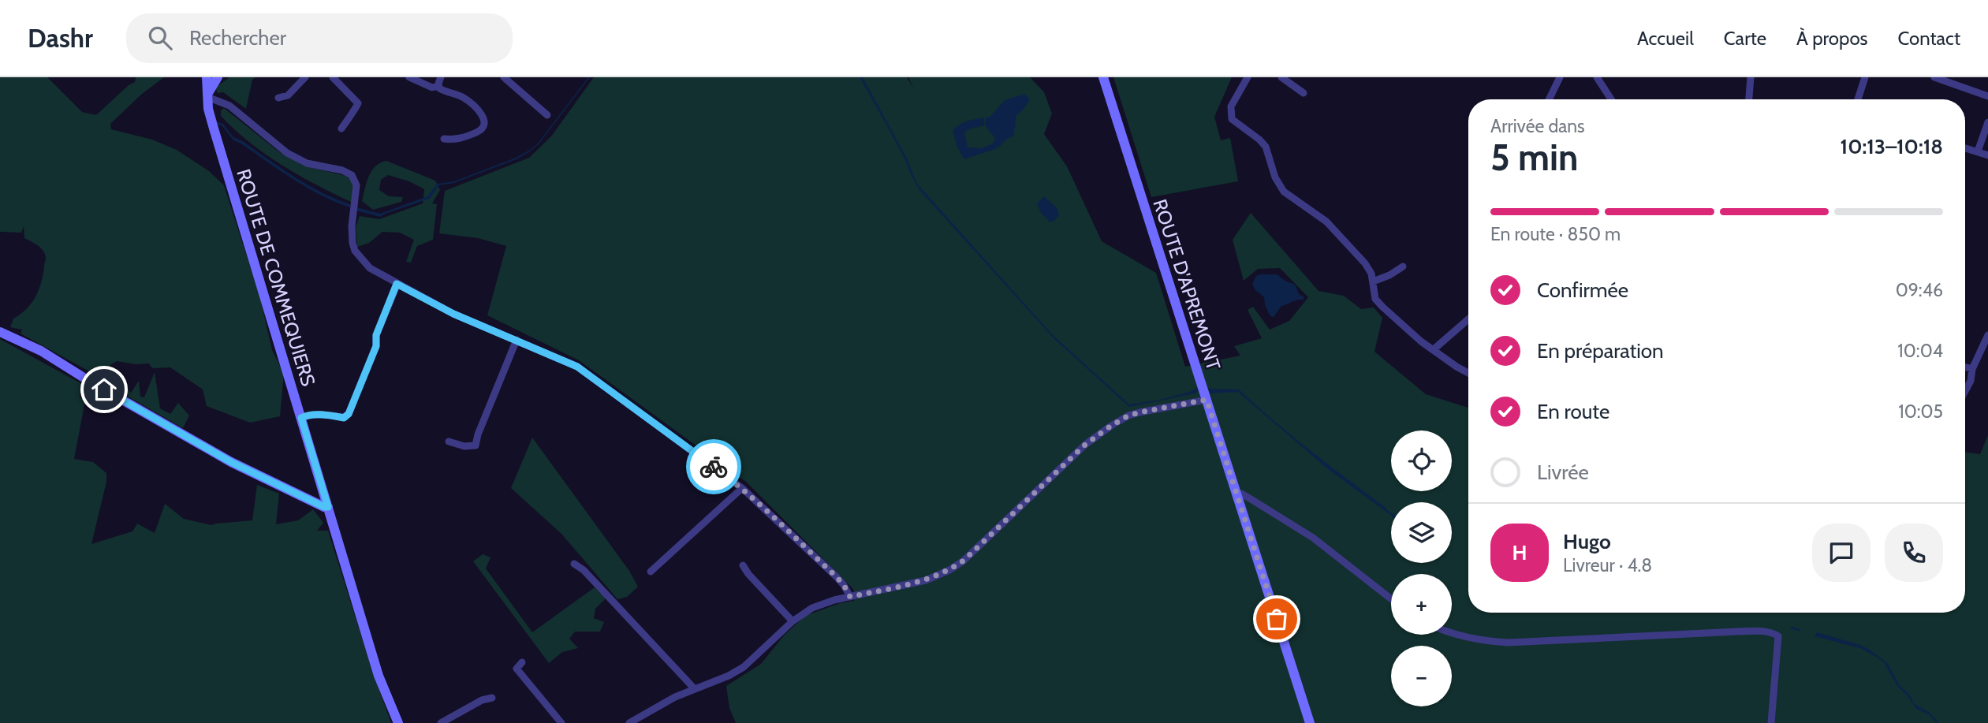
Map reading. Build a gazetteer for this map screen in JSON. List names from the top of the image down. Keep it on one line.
{"streets":{"street":["ROUTE DE COMMEQUIERS","ROUTE D'APREMONT"]},"page":{"header":"Dashr","search":"Rechercher","nav":["Accueil","Carte","À propos","Contact"],"heading":["5 min","Arrivée dans","10:13–10:18"],"panel":["Hugo","Livreur · 4.8"],"bar":"En route · 850 m","list":[["Confirmée","09:46"],["En préparation","10:04"],["En route","10:05"],"Livrée"],"map_buttons":["+","−"],"round":"H"}}
